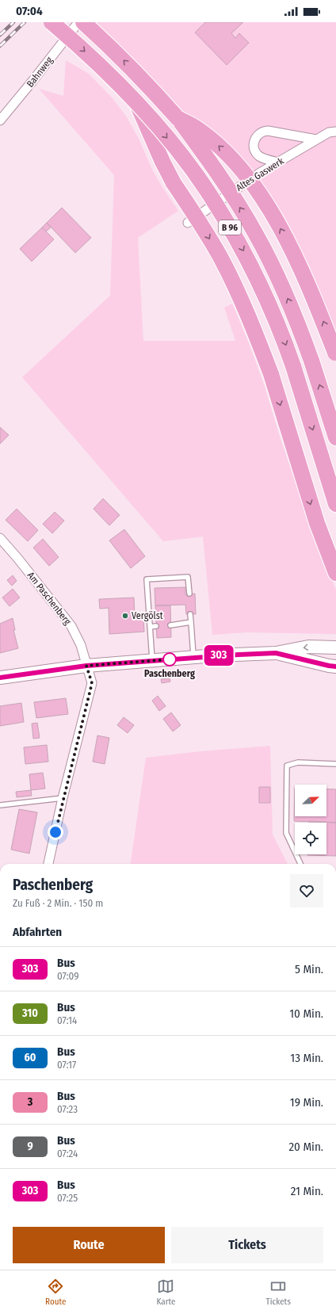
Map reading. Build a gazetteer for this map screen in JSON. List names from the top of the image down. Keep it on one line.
{"streets":{"highway":["B 96"],"street":["Bahnweg","Altes Gaswerk","Am Paschenberg"]},"places":["Vergölst","Paschenberg"],"lines":["bus line 303"],"north":"top right","page":{"status":"07:04","on_map":"303","heading":[["Paschenberg","Zu Fuß · 2 Min. · 150 m"],"Abfahrten"],"list":[{"mark":"303","name":"Bus","note":"07:09","value":"5 Min."},{"mark":"310","name":"Bus","note":"07:14","value":"10 Min."},{"mark":"60","name":"Bus","note":"07:17","value":"13 Min."},{"mark":"3","name":"Bus","note":"07:23","value":"19 Min."},{"mark":"9","name":"Bus","note":"07:24","value":"20 Min."},{"mark":"303","name":"Bus","note":"07:25","value":"21 Min."}],"buttons":["Route","Tickets"],"tabs":["Route","Karte","Tickets"]}}
